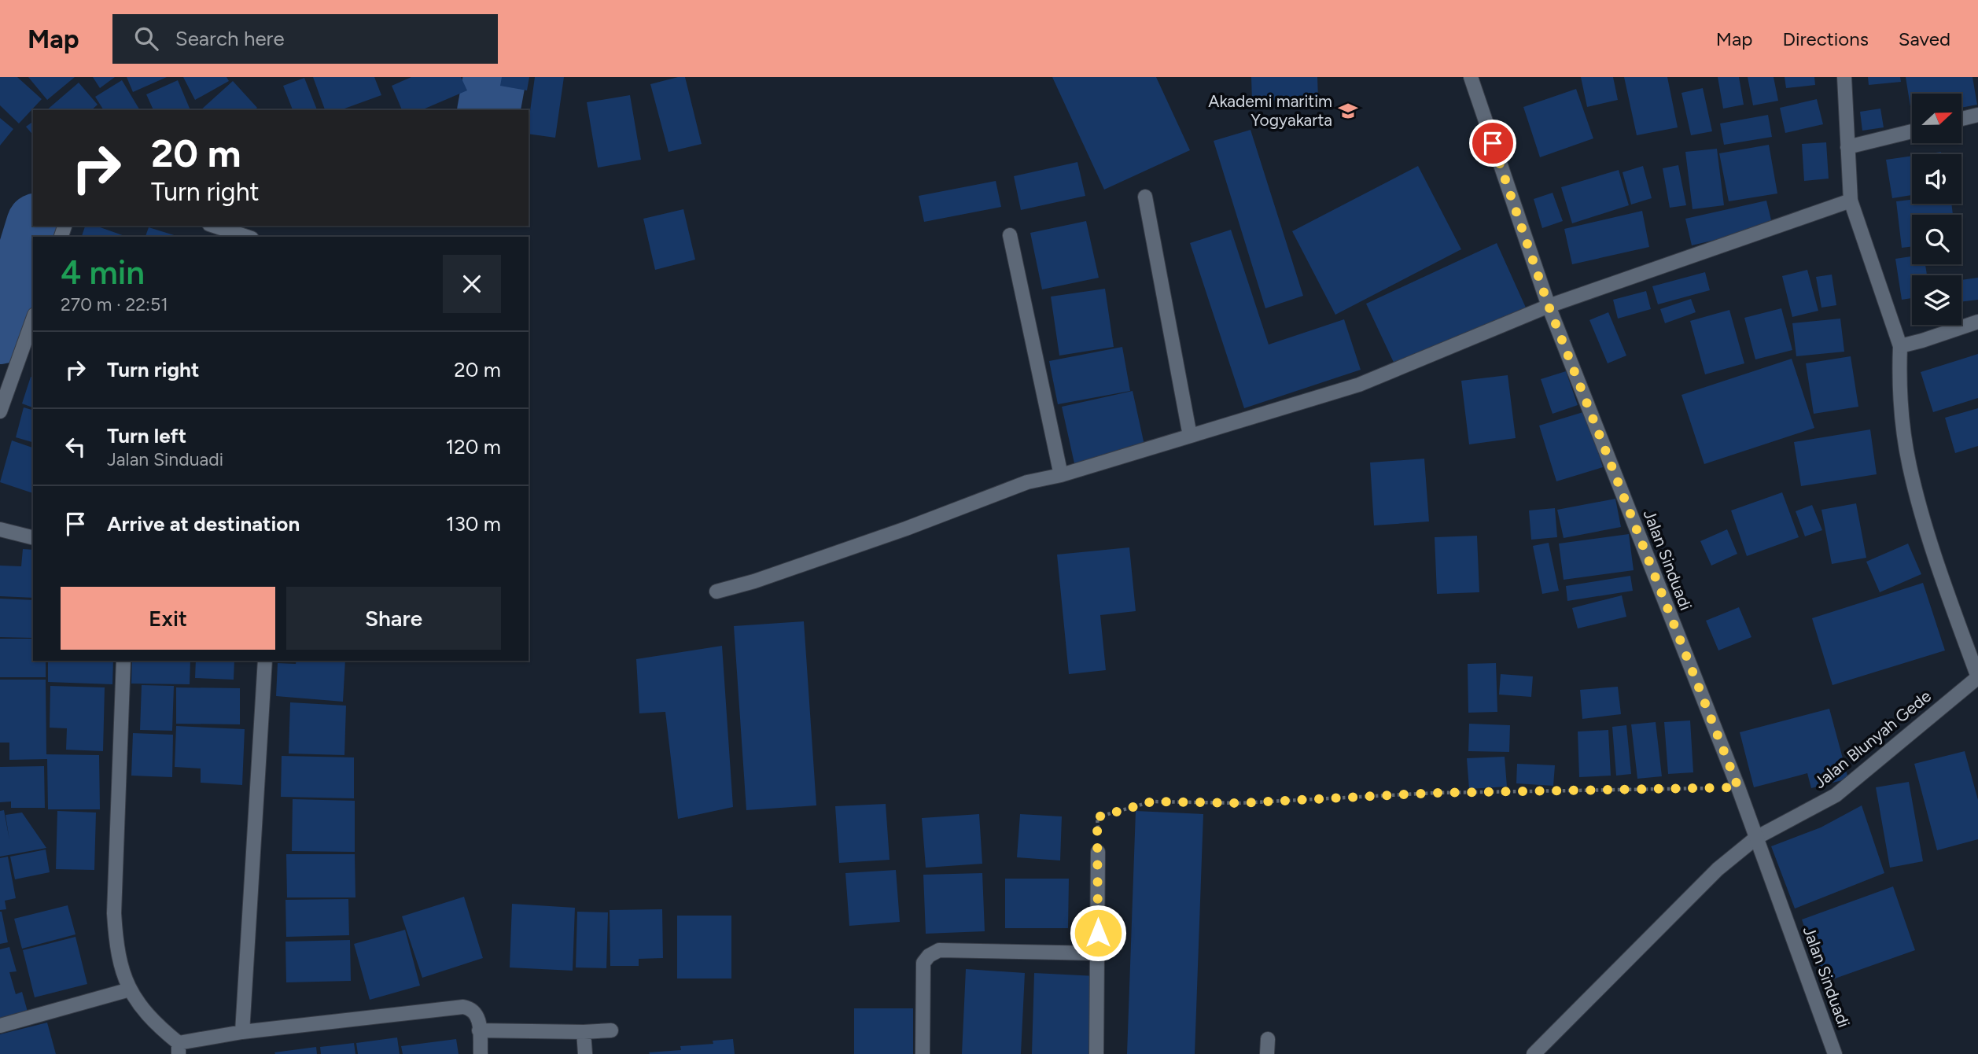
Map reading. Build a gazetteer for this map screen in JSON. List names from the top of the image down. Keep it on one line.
{"streets":{"street":["Jalan Sinduadi","Jalan Blunyah Gede"]},"crossings":[["Jalan Sinduadi","Jalan Blunyah Gede"]],"places":{"school or university":["Akademi maritim Yogyakarta"]},"north":"right","page":{"header":"Map","search":"Search here","nav":["Map","Directions","Saved"],"turn":["20 m","Turn right"],"heading":["4 min","270 m · 22:51"],"list":[{"name":"Turn right","value":"20 m"},{"name":"Turn left","note":"Jalan Sinduadi","value":"120 m"},{"name":"Arrive at destination","value":"130 m"}],"buttons":["Exit","Share"]}}
